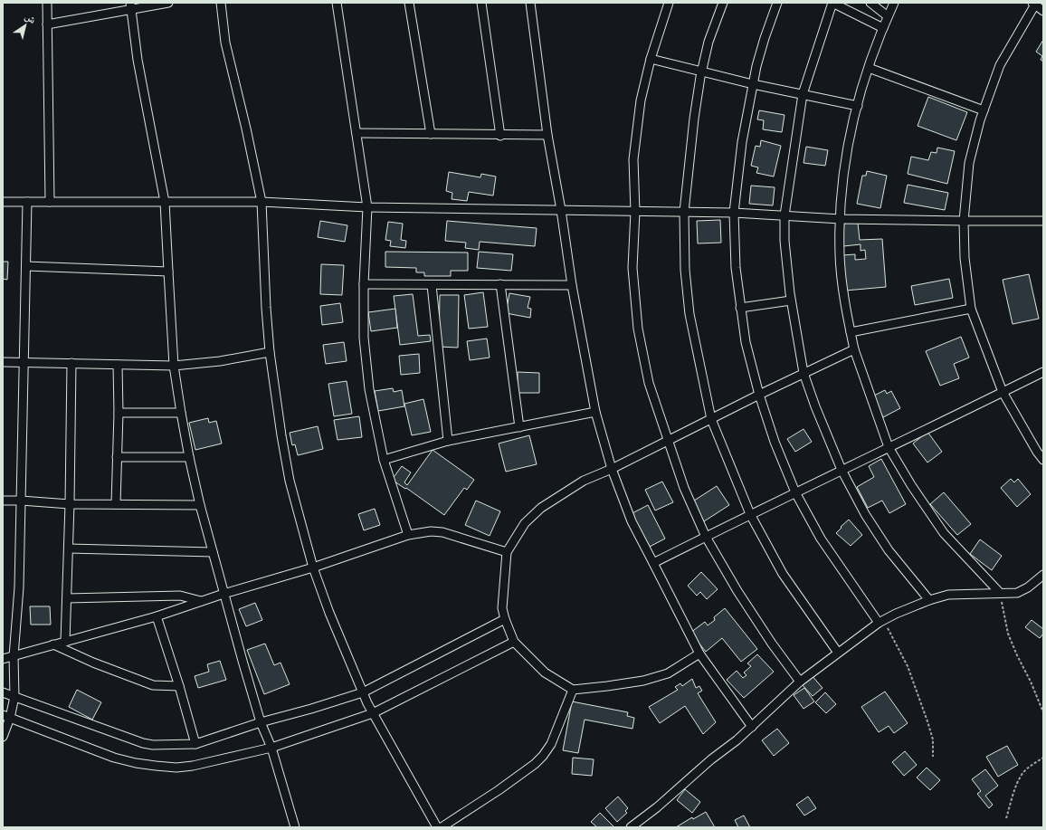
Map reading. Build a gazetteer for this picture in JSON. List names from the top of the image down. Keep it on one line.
{"north":"top right"}
